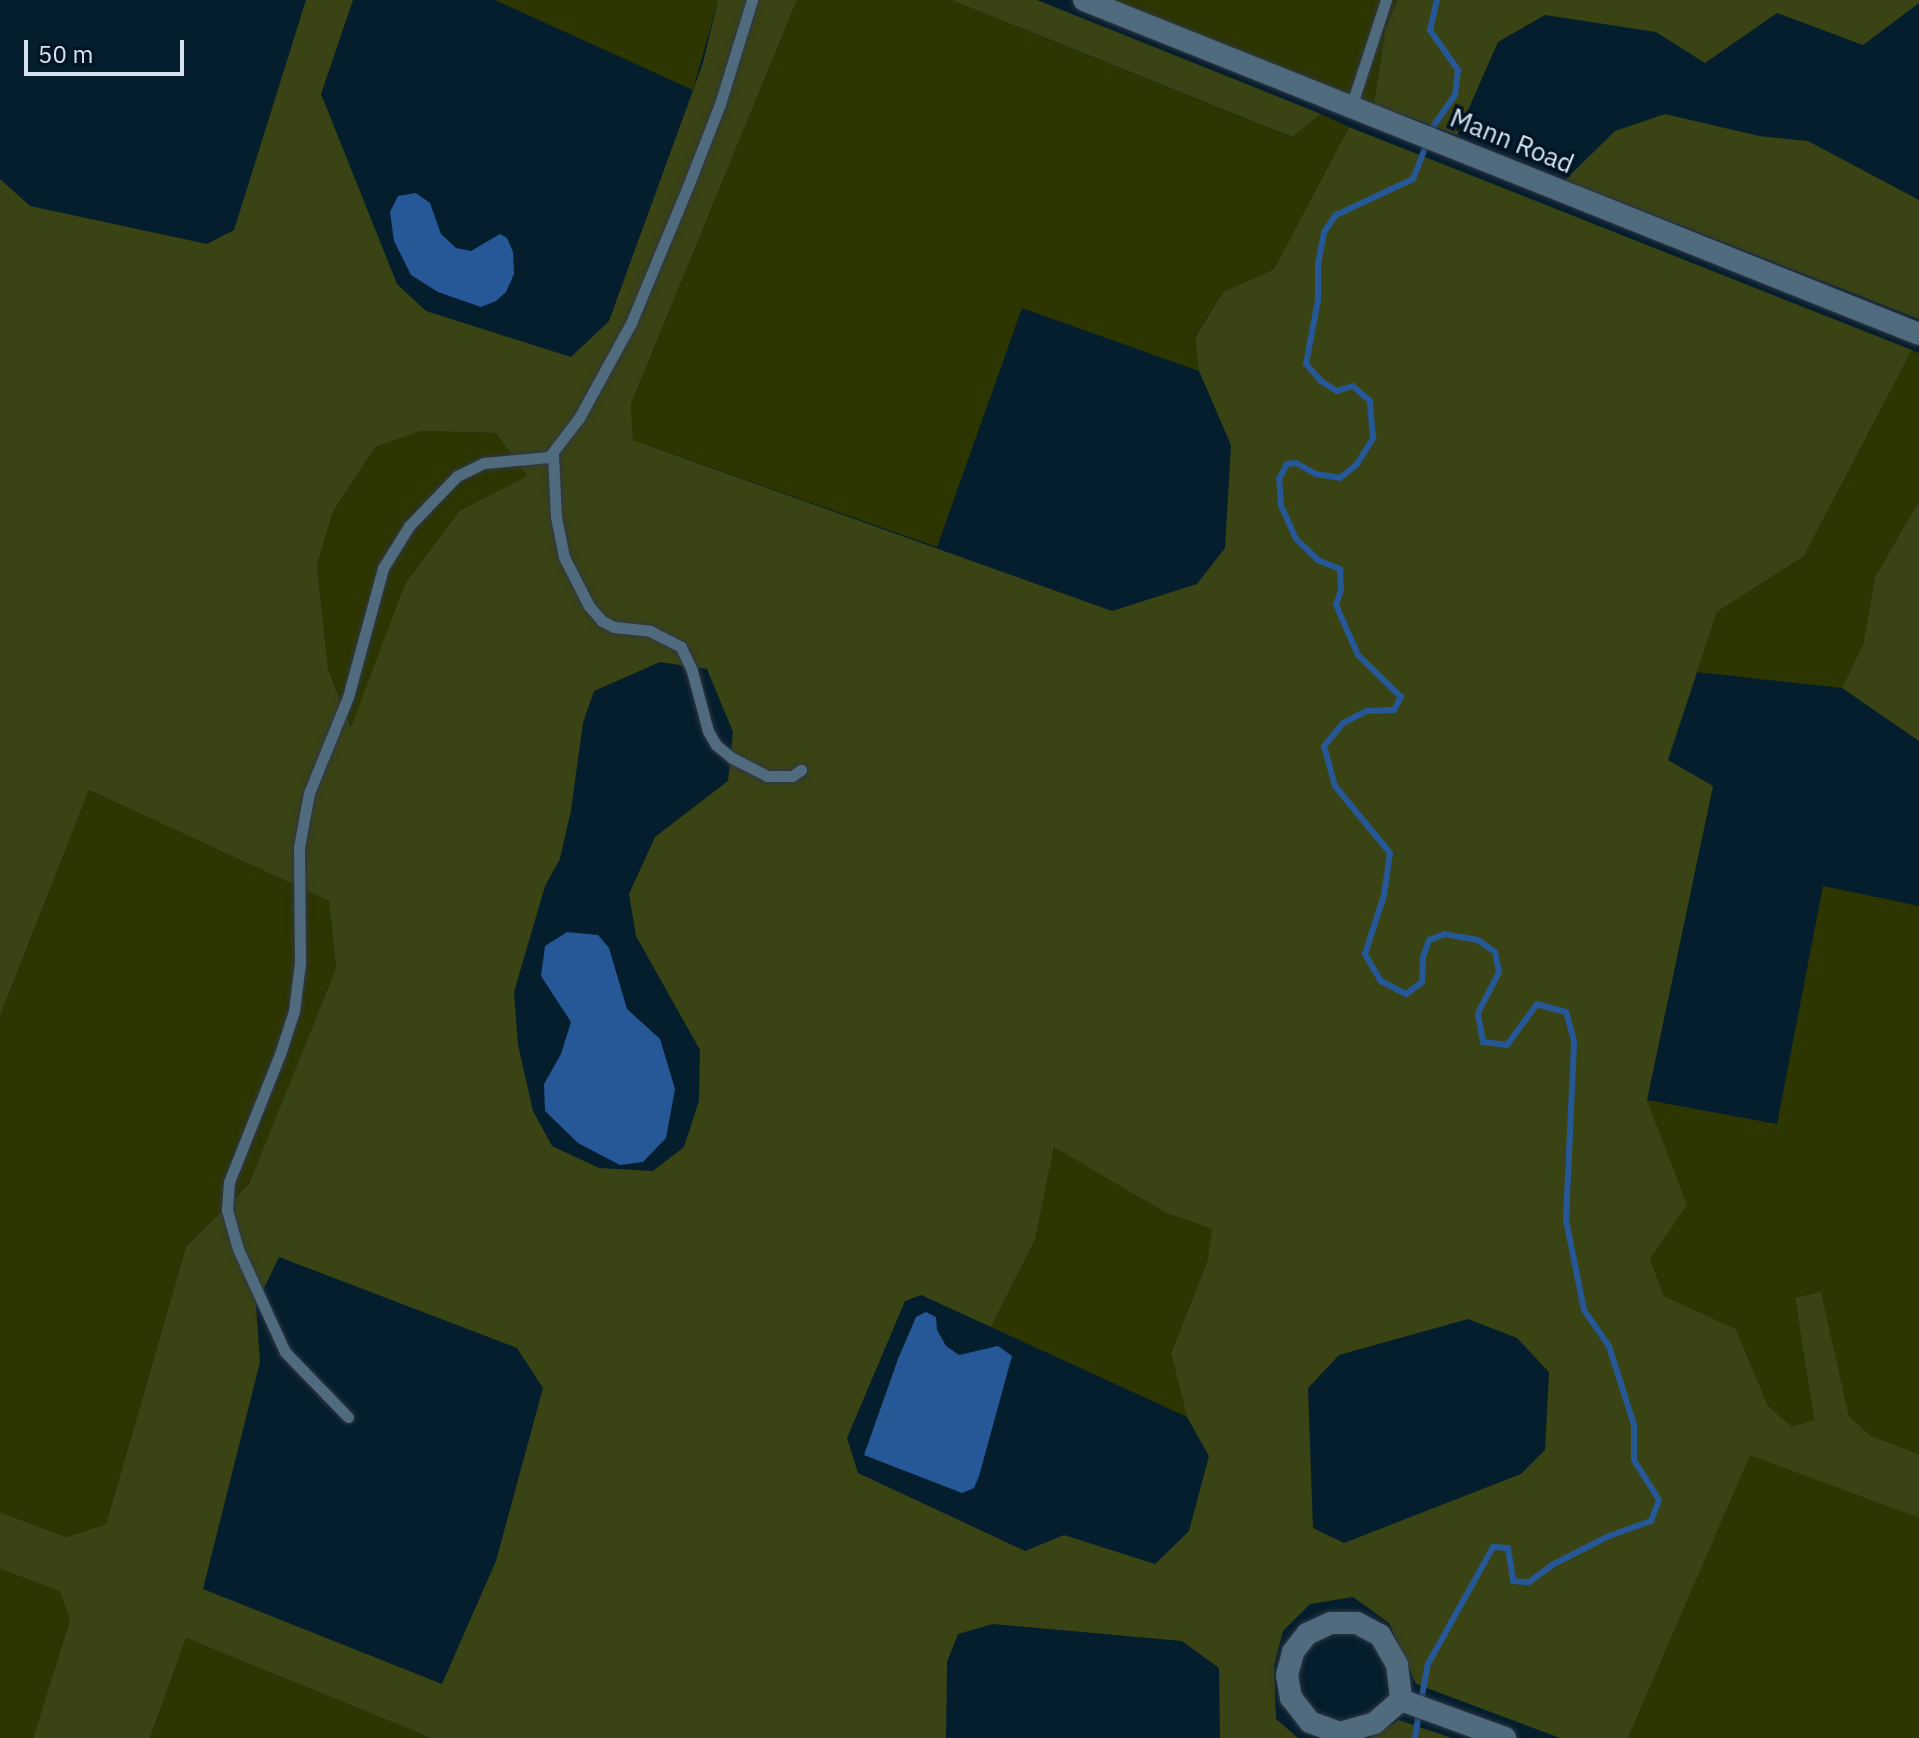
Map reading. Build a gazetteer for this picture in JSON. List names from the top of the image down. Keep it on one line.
{"streets":{"street":["Mann Road"]},"scale_bar":"50 m"}
